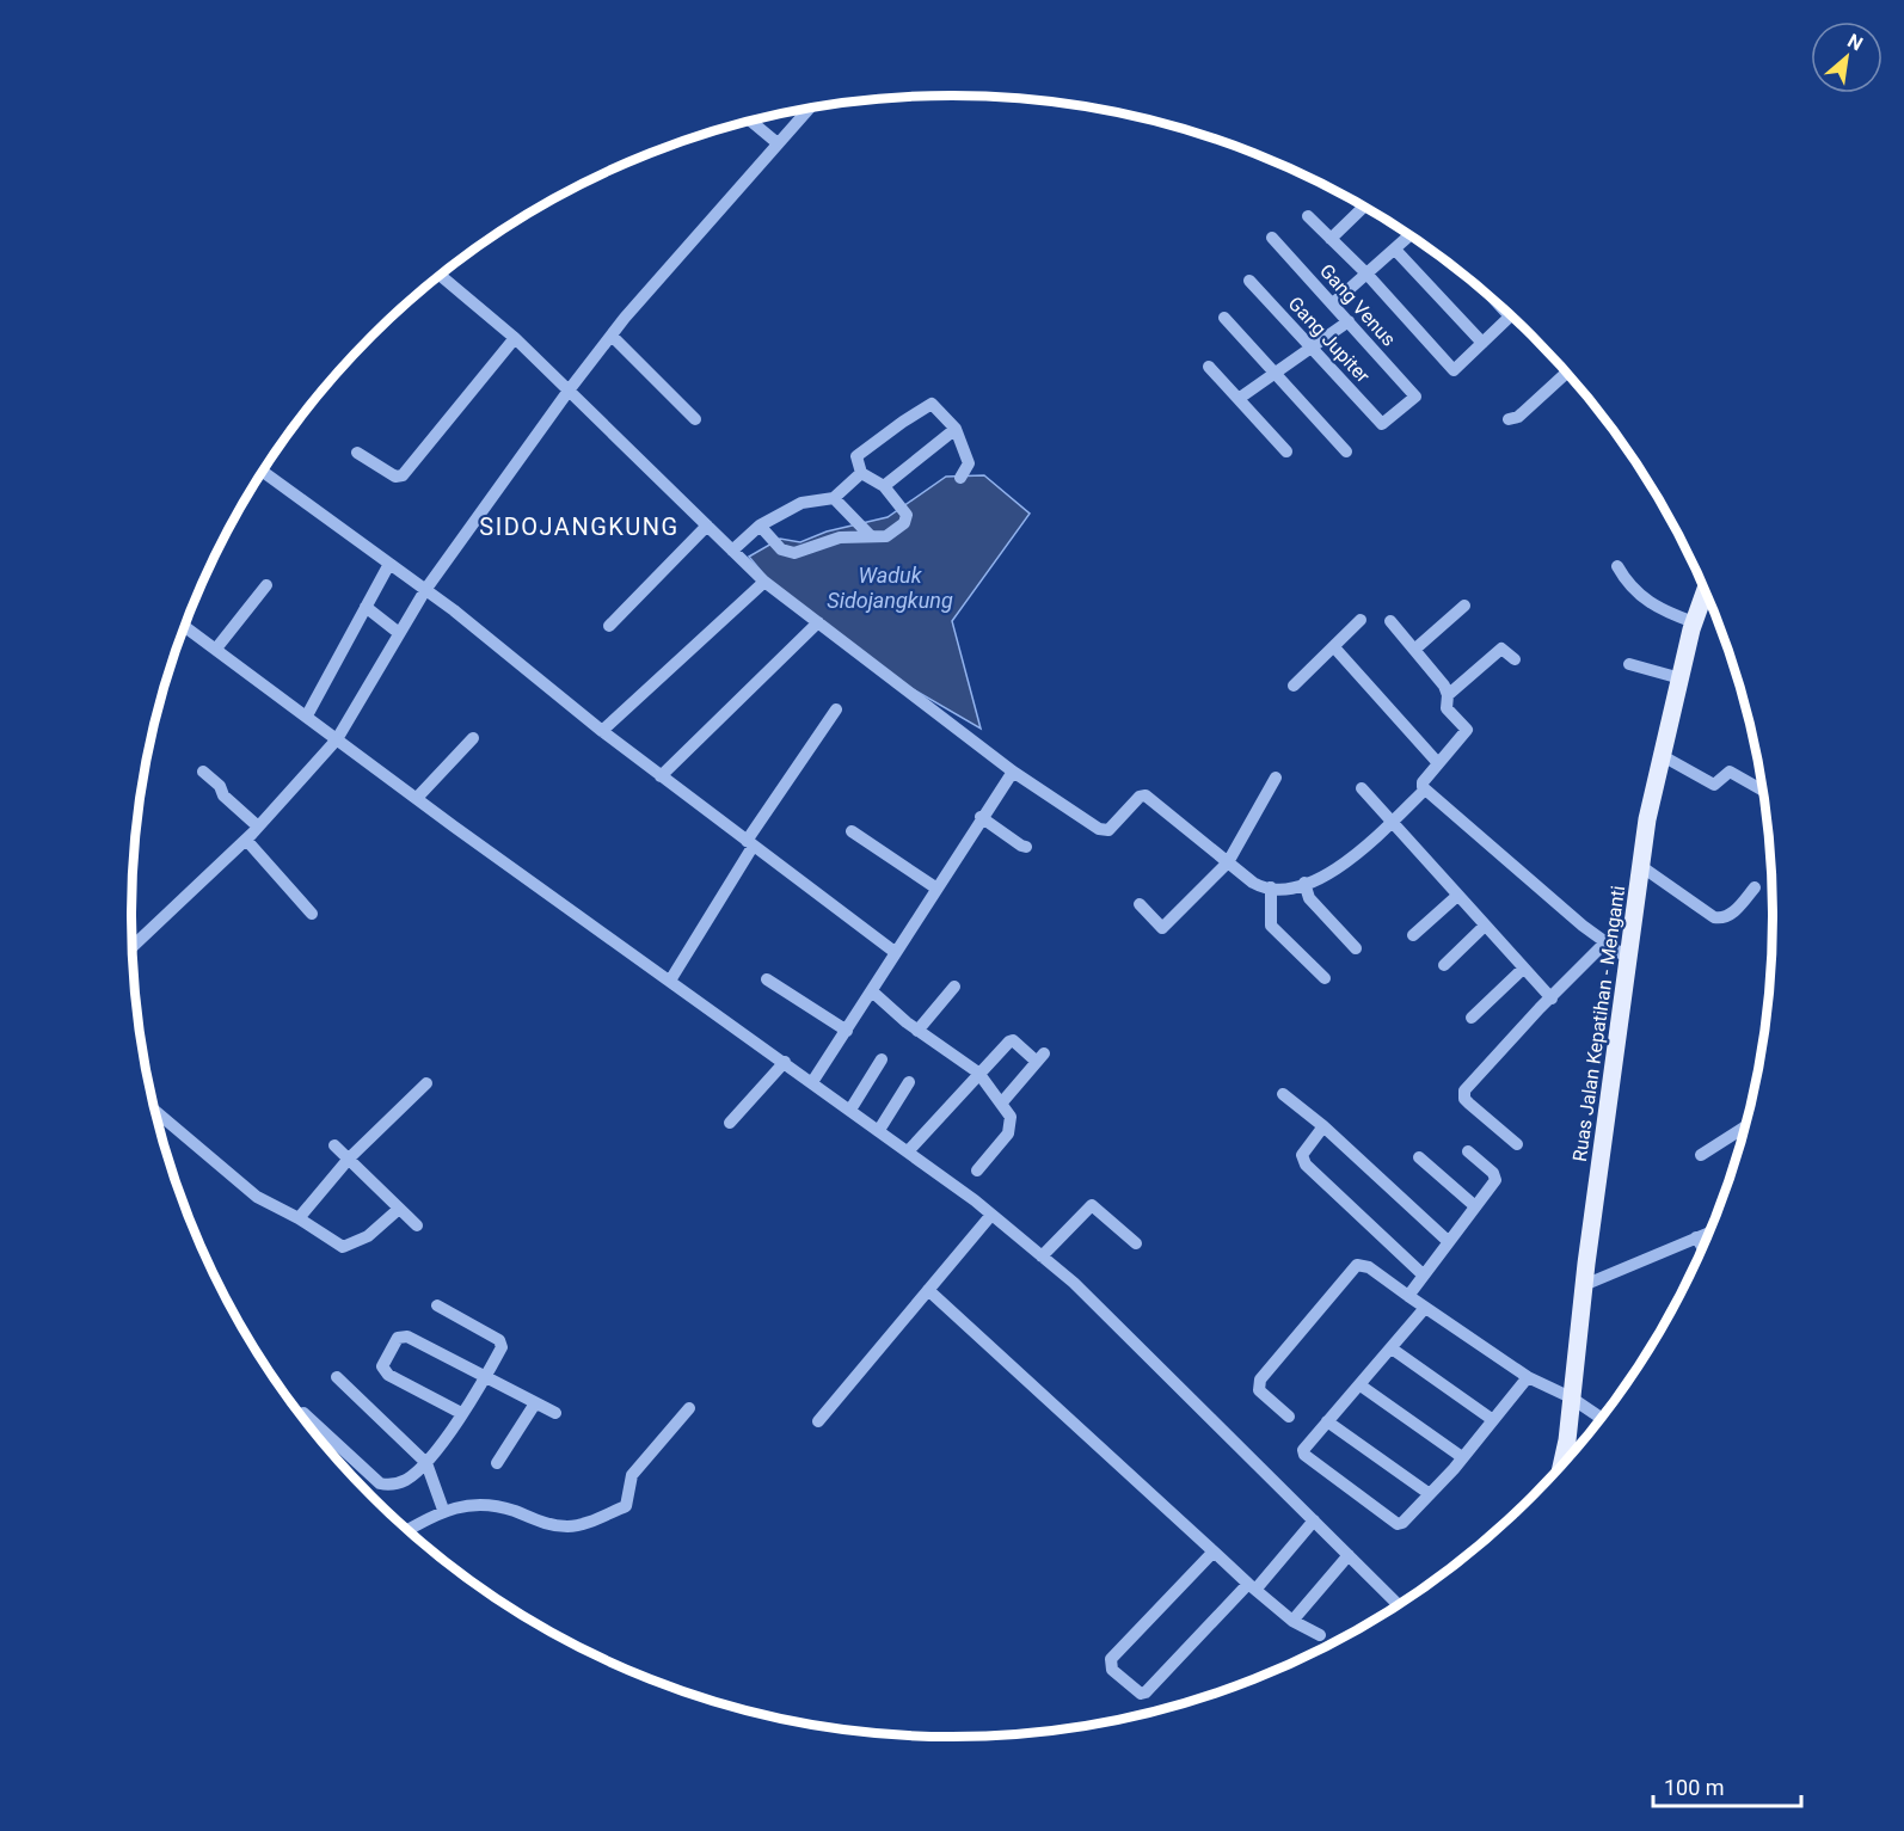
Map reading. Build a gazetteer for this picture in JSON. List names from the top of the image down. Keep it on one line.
{"streets":{"main road":["Ruas Jalan Kepatihan - Menganti"],"street":["Gang Venus","Gang Jupiter"]},"crossings":[["Gang Venus","Gang Jupiter"]],"districts":["SIDOJANGKUNG"],"water":["Waduk Sidojangkung"],"scale_bar":"100 m","north":"top right"}
